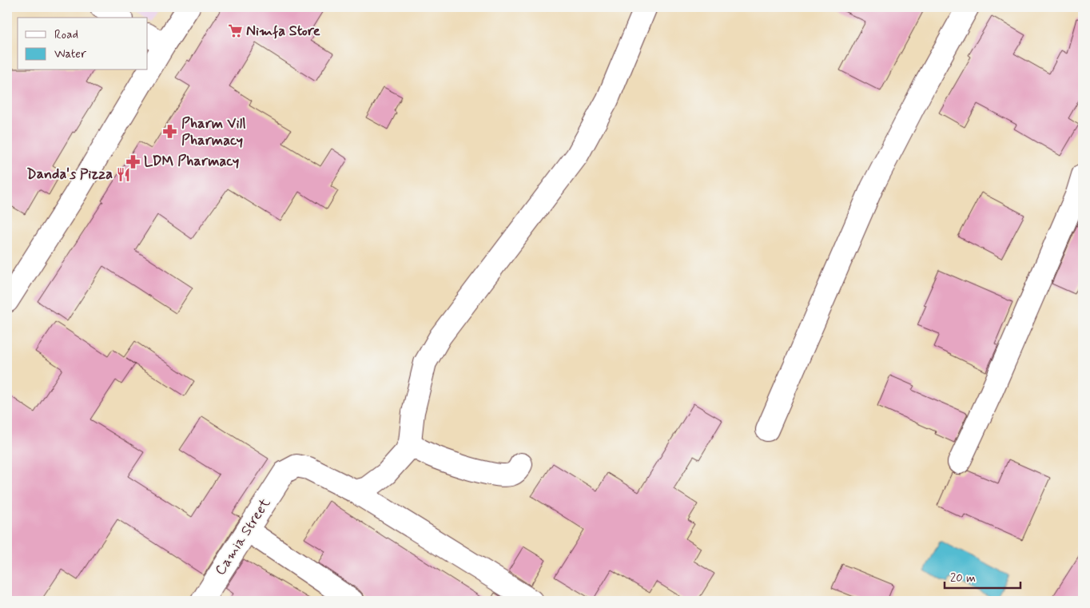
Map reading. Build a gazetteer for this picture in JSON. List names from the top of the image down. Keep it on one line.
{"streets":{"street":["Camia Street"]},"places":{"supermarket":["Nimfa Store"],"pharmacy":["Pharm Vill Pharmacy","LDM Pharmacy"],"restaurant":["Danda's Pizza"]},"legend":["Road","Water"],"scale_bar":"20 m"}
